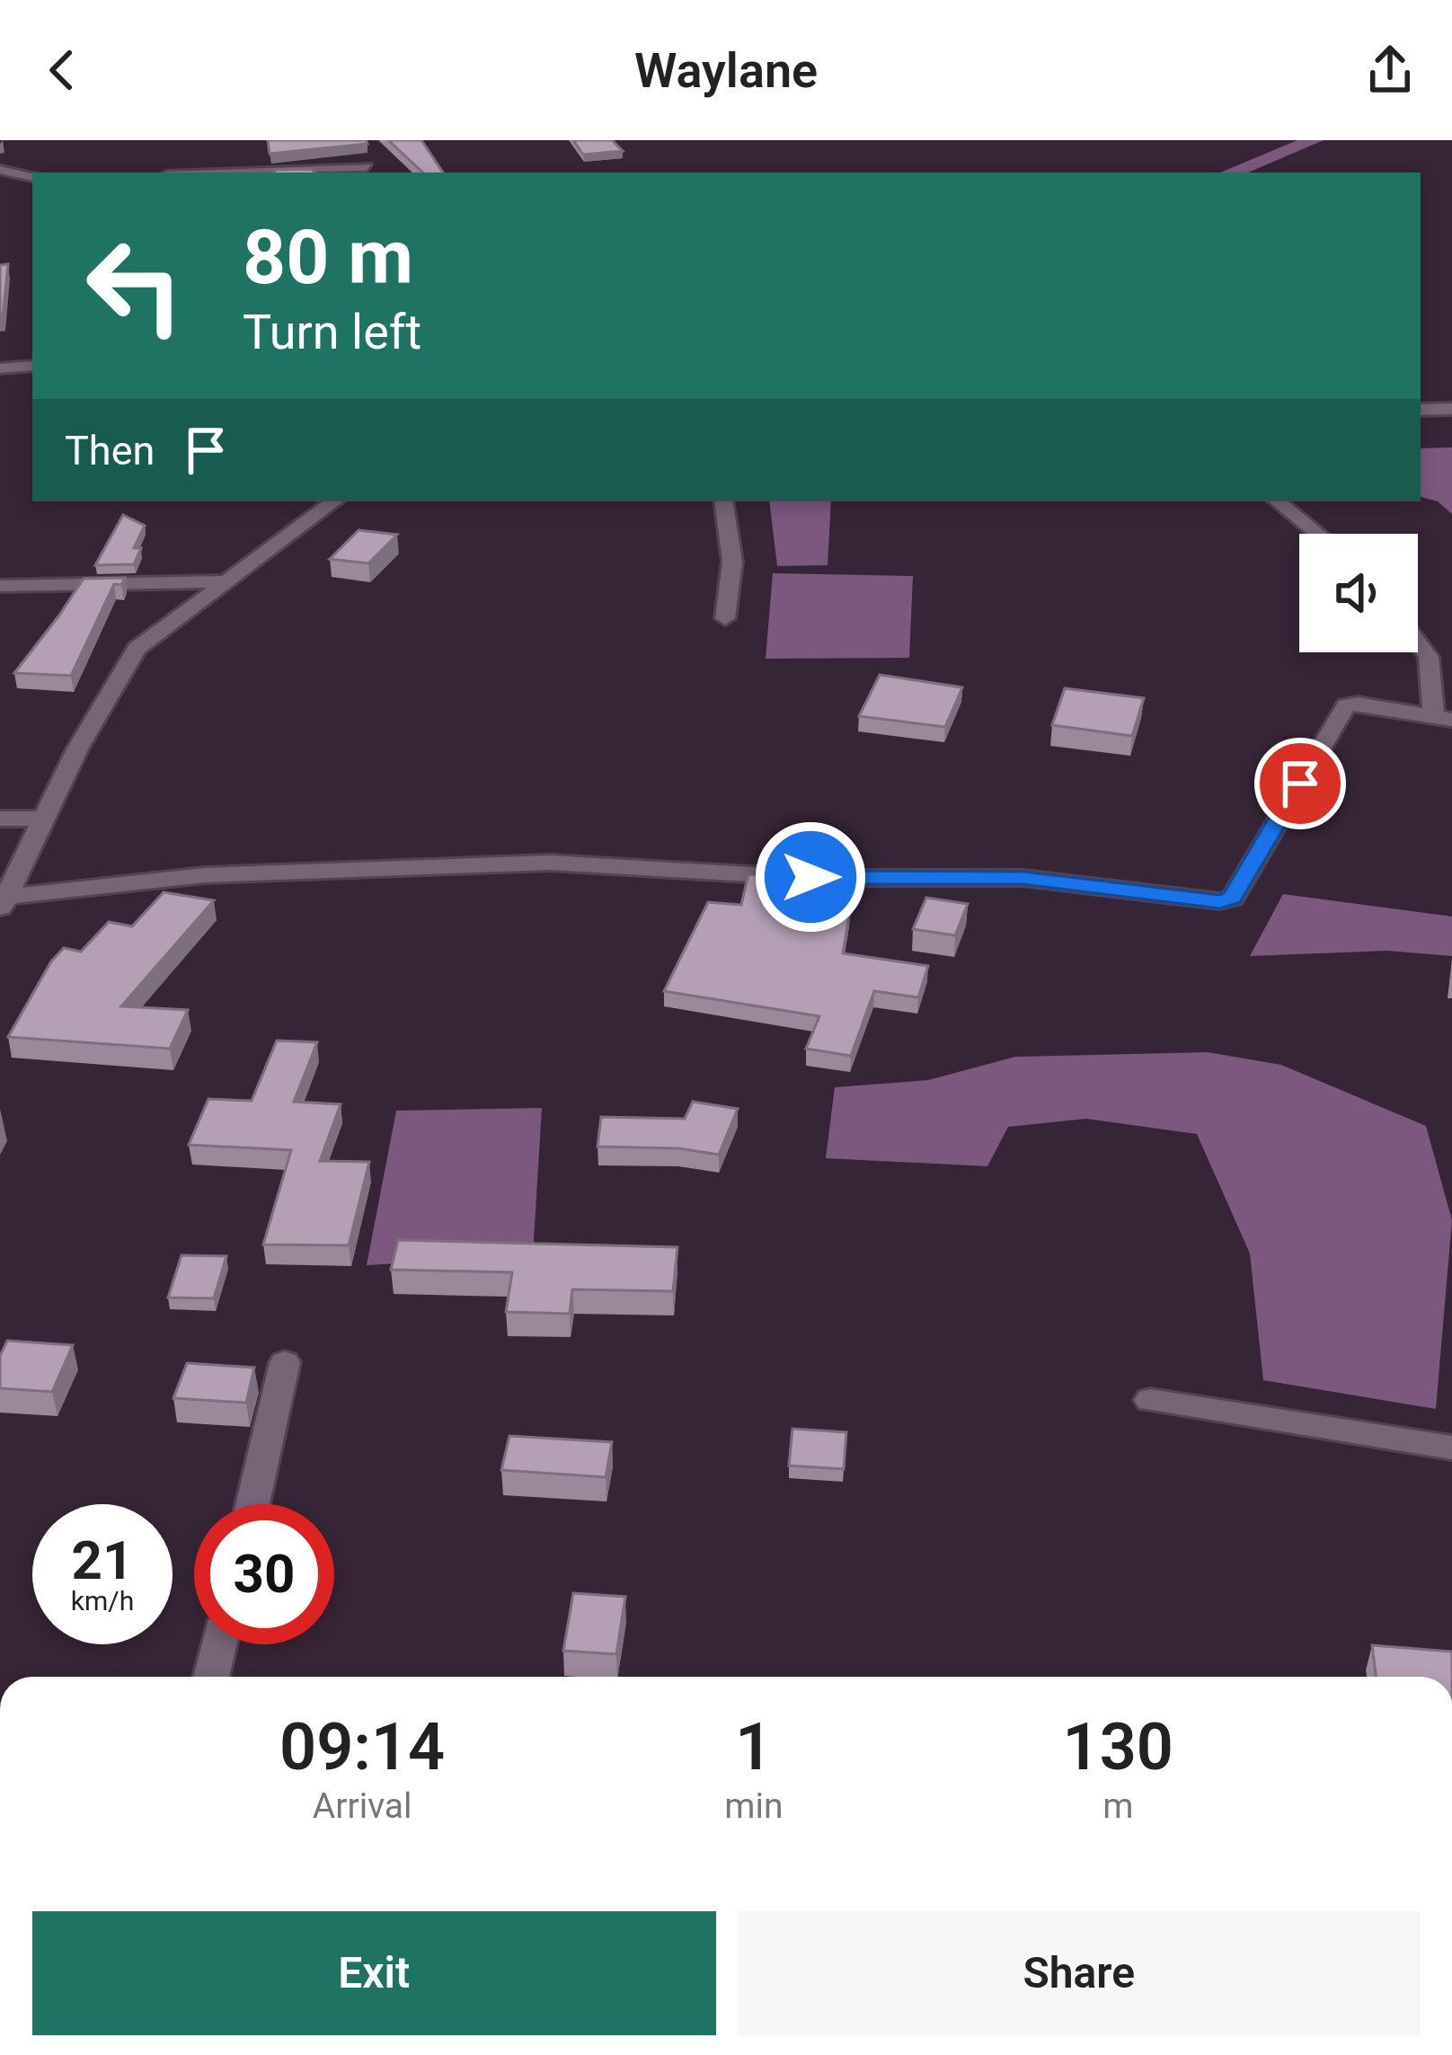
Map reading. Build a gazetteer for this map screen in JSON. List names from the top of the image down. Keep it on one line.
{"page":{"header":"Waylane","turn":["80 m","Turn left"],"then":"Then","speed":"21 km/h","limit":"30","eta":["09:14","Arrival","1","min","130","m"],"buttons":["Exit","Share"]}}
